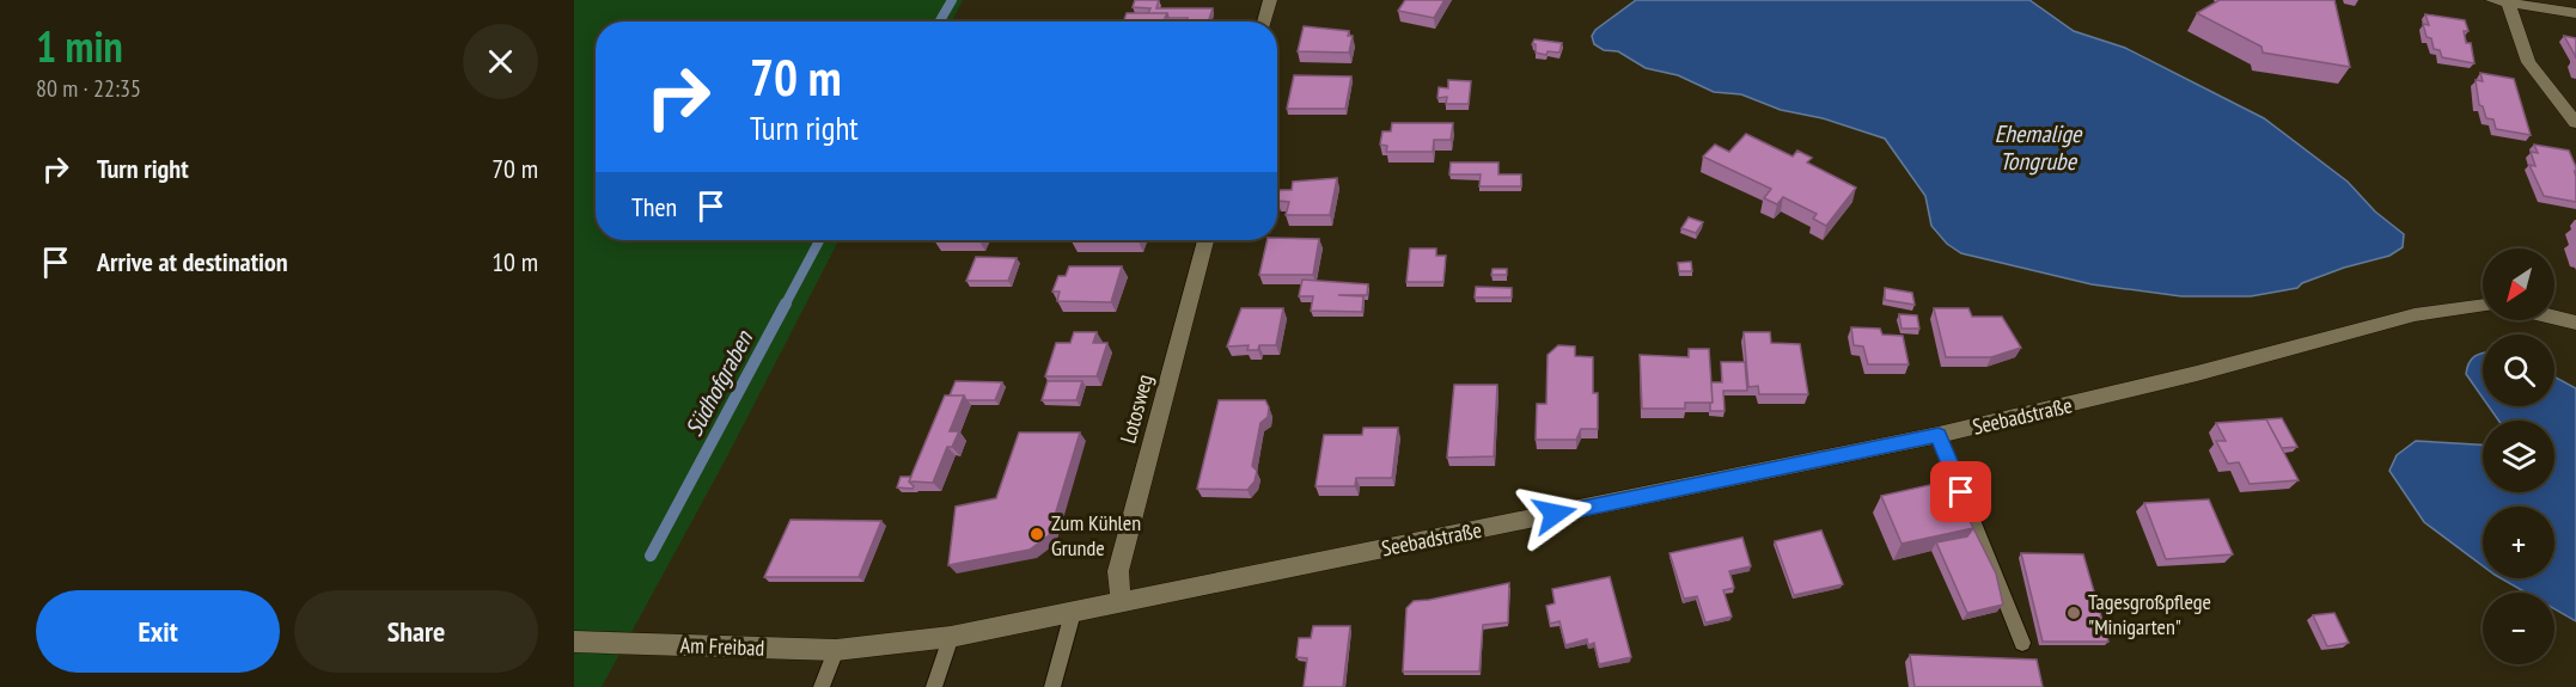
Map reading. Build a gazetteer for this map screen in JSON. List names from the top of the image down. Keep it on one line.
{"streets":{"street":["Lotosweg","Seebadstraße","Am Freibad"]},"crossings":[["Lotosweg","Seebadstraße"],["Seebadstraße","Am Freibad"]],"water":["Ehemalige Tongrube","Südhofgraben"],"places":["Zum Kühlen Grunde","Tagesgroßpflege \"Minigarten\""],"north":"bottom left","page":{"heading":["1 min","80 m · 22:35"],"turn":["70 m","Turn right"],"list":[{"name":"Turn right","value":"70 m"},{"name":"Arrive at destination","value":"10 m"}],"then":"Then","map_buttons":["+","−"],"buttons":["Exit","Share"]}}
